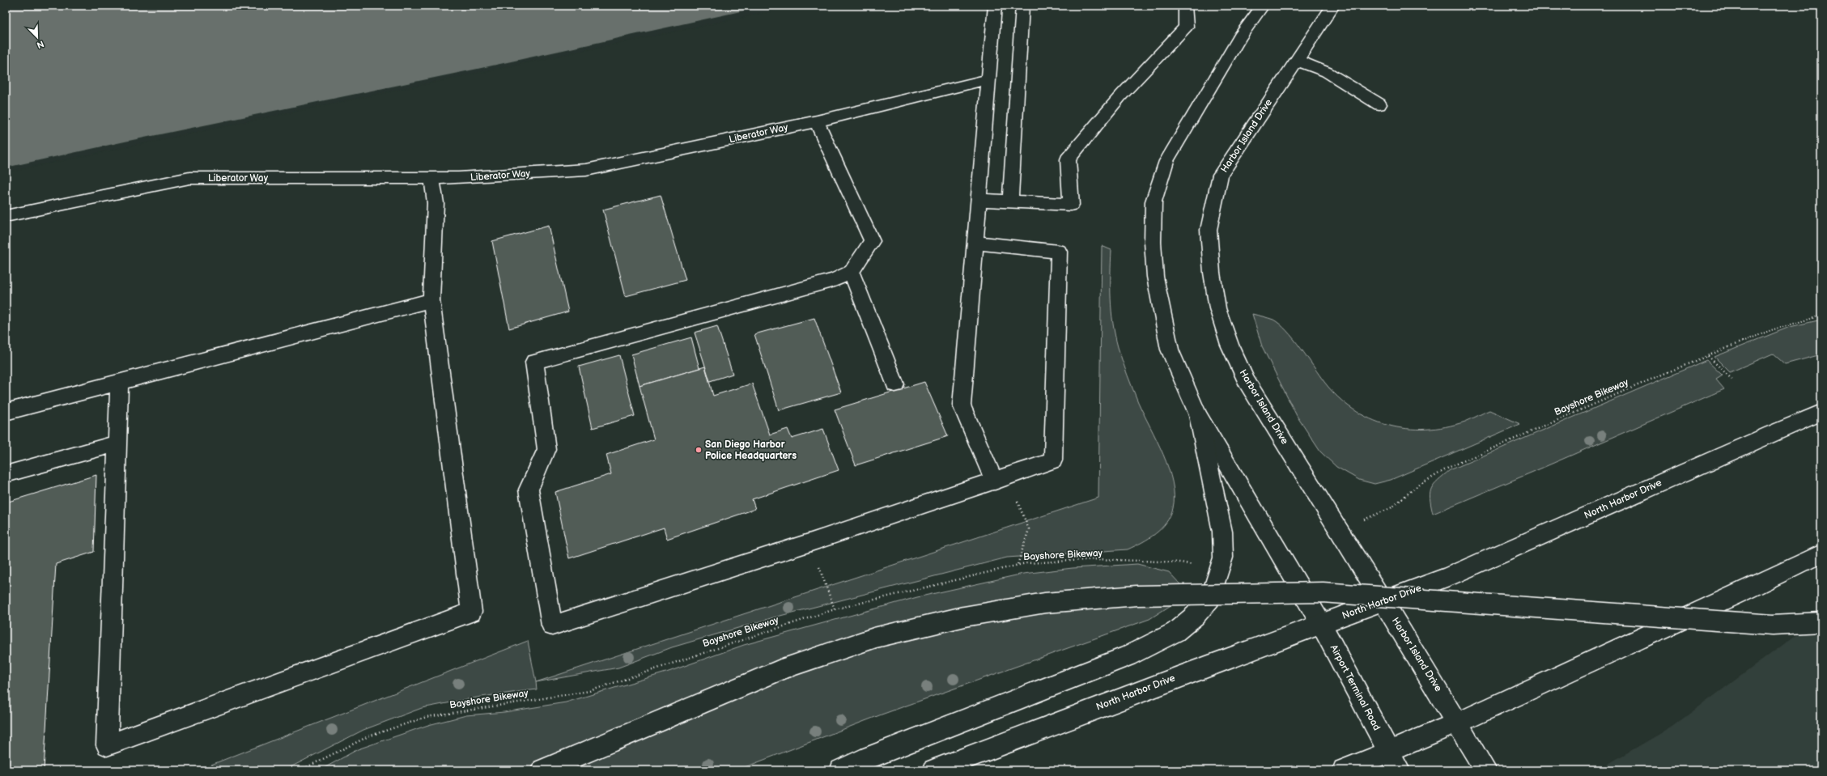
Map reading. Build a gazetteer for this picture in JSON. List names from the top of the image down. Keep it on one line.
{"streets":{"main road":["Liberator Way","Harbor Island Drive","North Harbor Drive","Airport Terminal Road"],"path":["Bayshore Bikeway"]},"crossings":[["Harbor Island Drive","North Harbor Drive"],["North Harbor Drive","Airport Terminal Road"]],"places":["San Diego Harbor Police Headquarters"],"north":"bottom right"}
